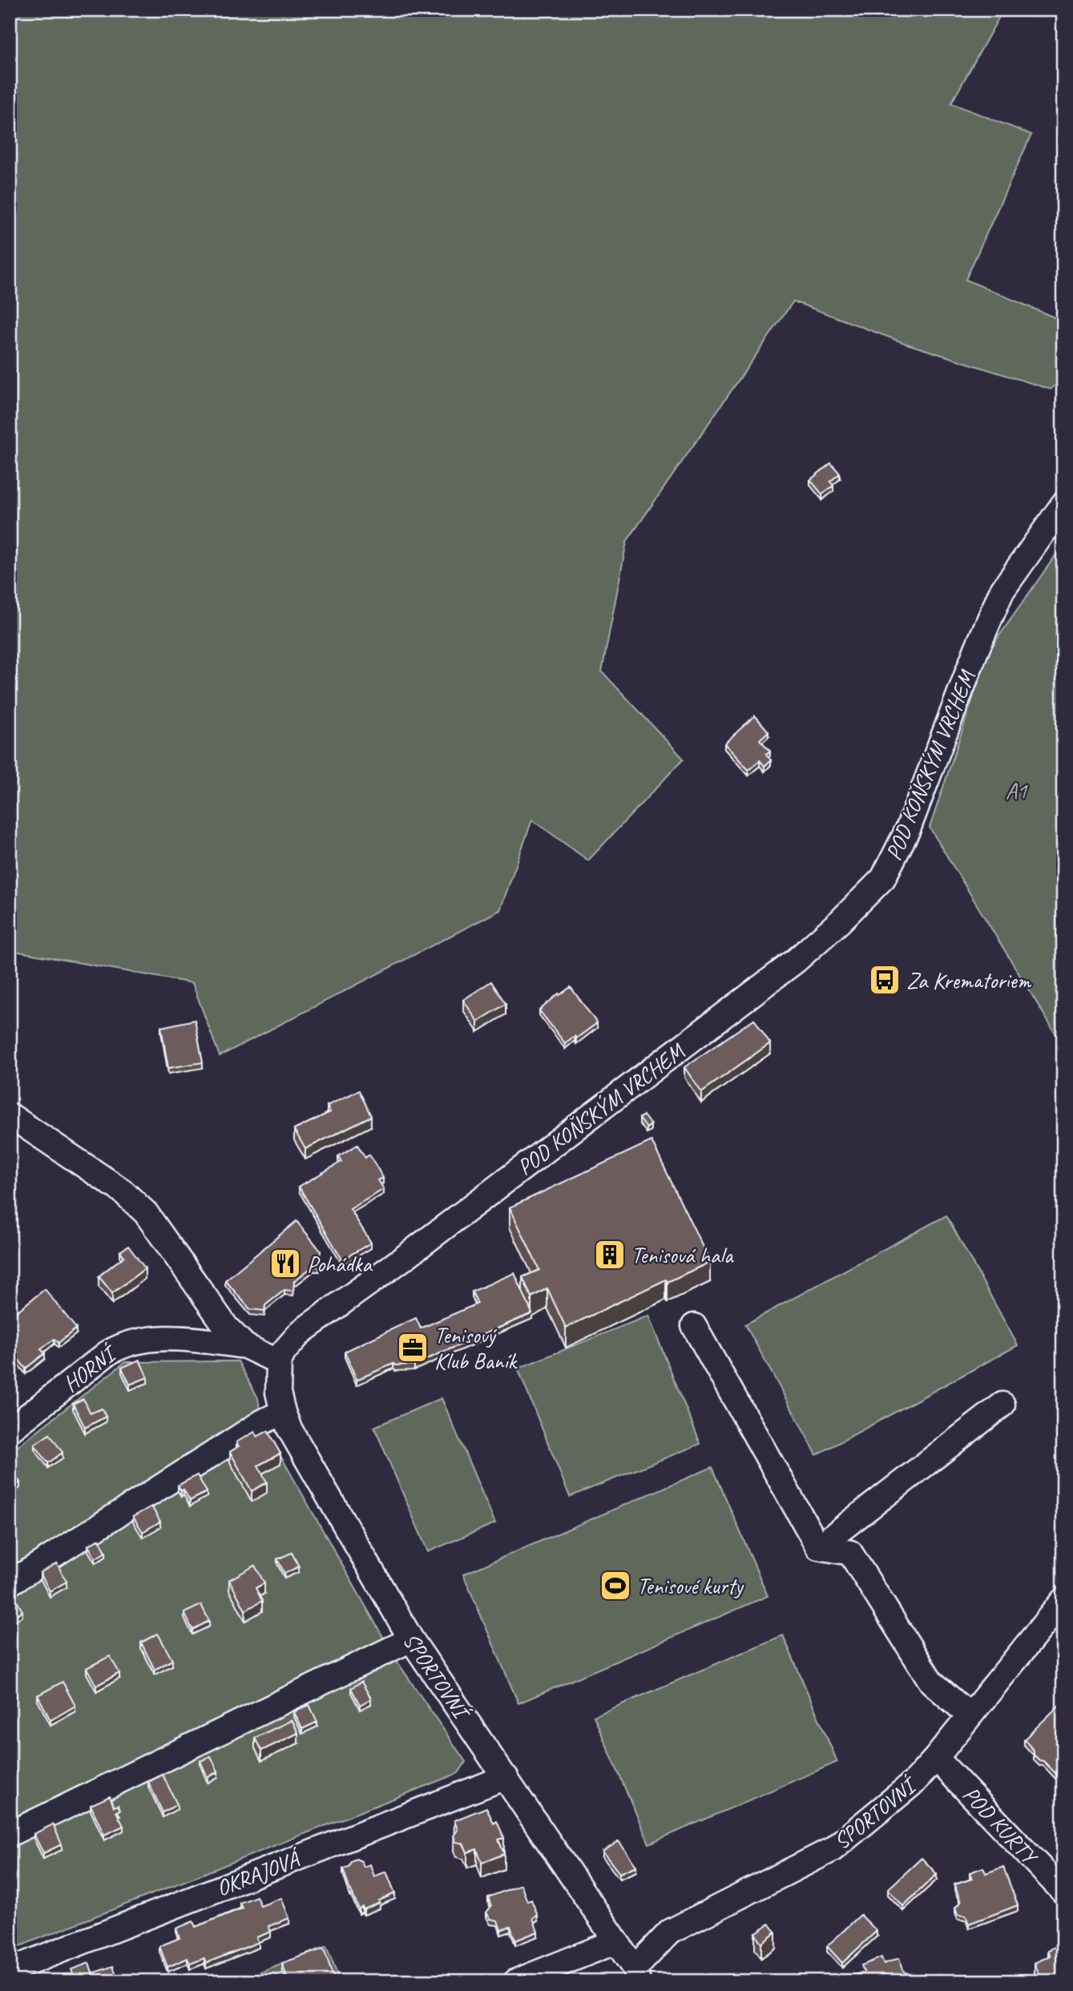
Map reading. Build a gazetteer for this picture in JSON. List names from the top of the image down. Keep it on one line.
{"streets":{"street":["POD KOŇSKÝM VRCHEM","HORNÍ","SPORTOVNÍ","POD KURTY","OKRAJOVÁ"]},"crossings":[["POD KOŇSKÝM VRCHEM","SPORTOVNÍ"],["SPORTOVNÍ","POD KURTY"],["SPORTOVNÍ","OKRAJOVÁ"]],"parks":["A1"],"places":{"bus stop":["Za Krematoriem"],"building":["Tenisová hala"],"restaurant":["Pohádka"],"office":["Tenisový Klub Baník"],"sports":["Tenisové kurty"]}}
